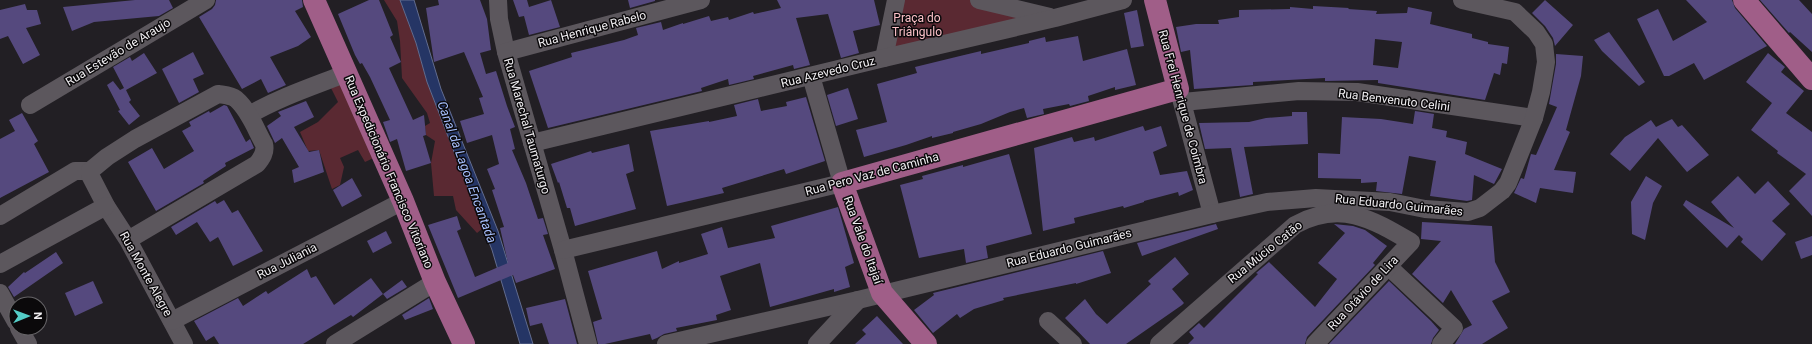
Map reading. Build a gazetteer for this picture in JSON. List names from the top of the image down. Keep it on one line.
{"streets":{"main road":["Rua Frei Henrique de Coimbra","Rua Expedicionário Francisco Vitoriano","Rua Pero Vaz de Caminha","Rua Vale do Itajaí"],"street":["Rua Henrique Rabelo","Rua Estevão de Araujo","Rua Azevedo Cruz","Rua Benvenuto Celini","Rua Marechal Taumaturgo","Rua Eduardo Guimarães","Rua Múcio Catão","Rua Juliania","Rua Monte Alegre","Rua Otávio de Lira"]},"crossings":[["Rua Henrique Rabelo","Rua Marechal Taumaturgo"],["Rua Azevedo Cruz","Rua Marechal Taumaturgo"],["Rua Azevedo Cruz","Rua Vale do Itajaí"],["Rua Benvenuto Celini","Rua Frei Henrique de Coimbra"],["Rua Benvenuto Celini","Rua Pero Vaz de Caminha"],["Rua Benvenuto Celini","Rua Eduardo Guimarães"],["Rua Frei Henrique de Coimbra","Rua Pero Vaz de Caminha"],["Rua Frei Henrique de Coimbra","Rua Eduardo Guimarães"],["Rua Marechal Taumaturgo","Rua Pero Vaz de Caminha"],["Rua Expedicionário Francisco Vitoriano","Rua Juliania"],["Rua Pero Vaz de Caminha","Rua Vale do Itajaí"],["Rua Eduardo Guimarães","Rua Vale do Itajaí"],["Rua Múcio Catão","Rua Otávio de Lira"],["Rua Juliania","Rua Monte Alegre"]],"water":["Canal da Lagoa Encantada"],"parks":["Praça do Triângulo"],"north":"right"}
